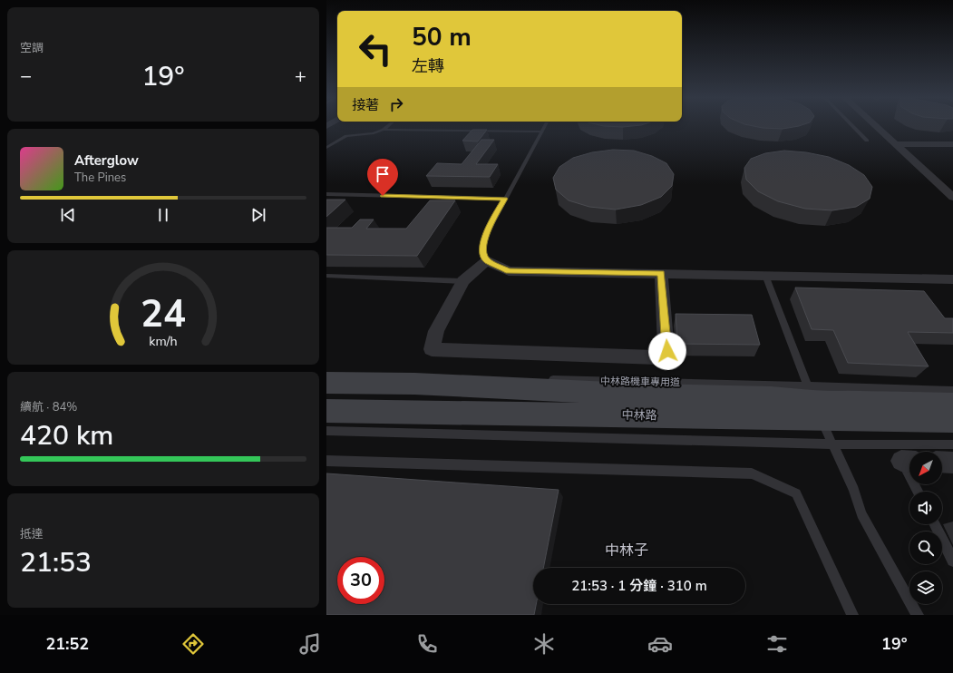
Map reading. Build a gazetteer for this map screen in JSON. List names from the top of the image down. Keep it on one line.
{"streets":{"street":["中林路"],"lane":["中林路機車專用道"]},"crossings":[["中林路機車專用道","中林路"]],"districts":["中林子"],"north":"bottom left","page":{"tile":["空調",["續航 · 84%","420 km"],["抵達","21:53"]],"turn":["50 m","左轉"],"heat":["−","19°","+"],"then":"接著","song":["Afterglow","The Pines"],"limit":"30","trip":"21:53 · 1 分鐘 · 310 m","tabs":["21:52","19°"],"gauge":["24","km/h"]}}
